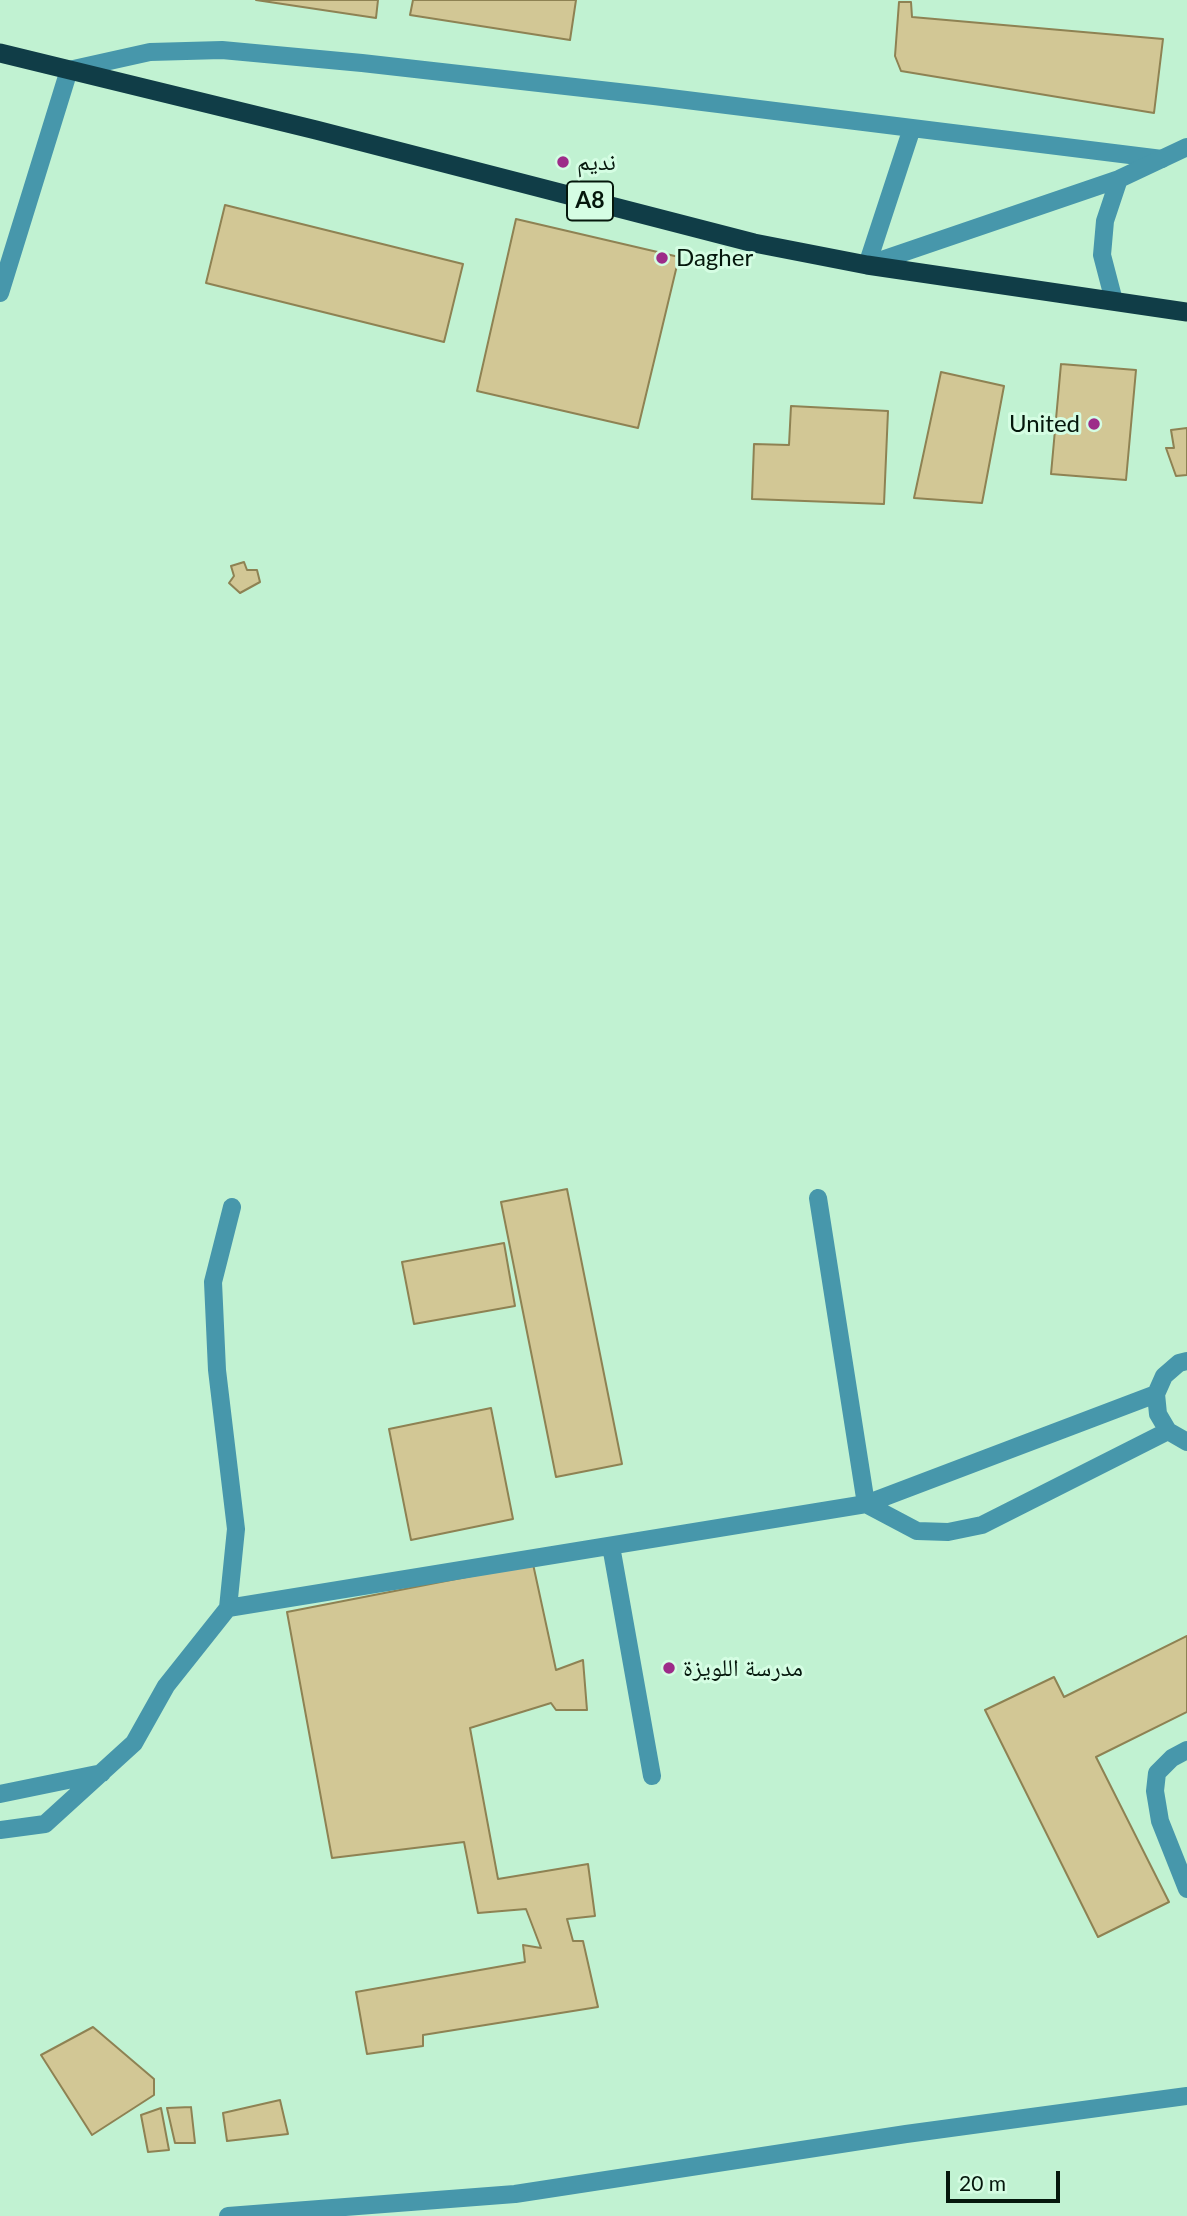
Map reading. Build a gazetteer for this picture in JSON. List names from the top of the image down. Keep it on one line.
{"streets":{"highway":["A8"]},"places":["نديم","Dagher","United","مدرسة اللويزة"],"scale_bar":"20 m"}
